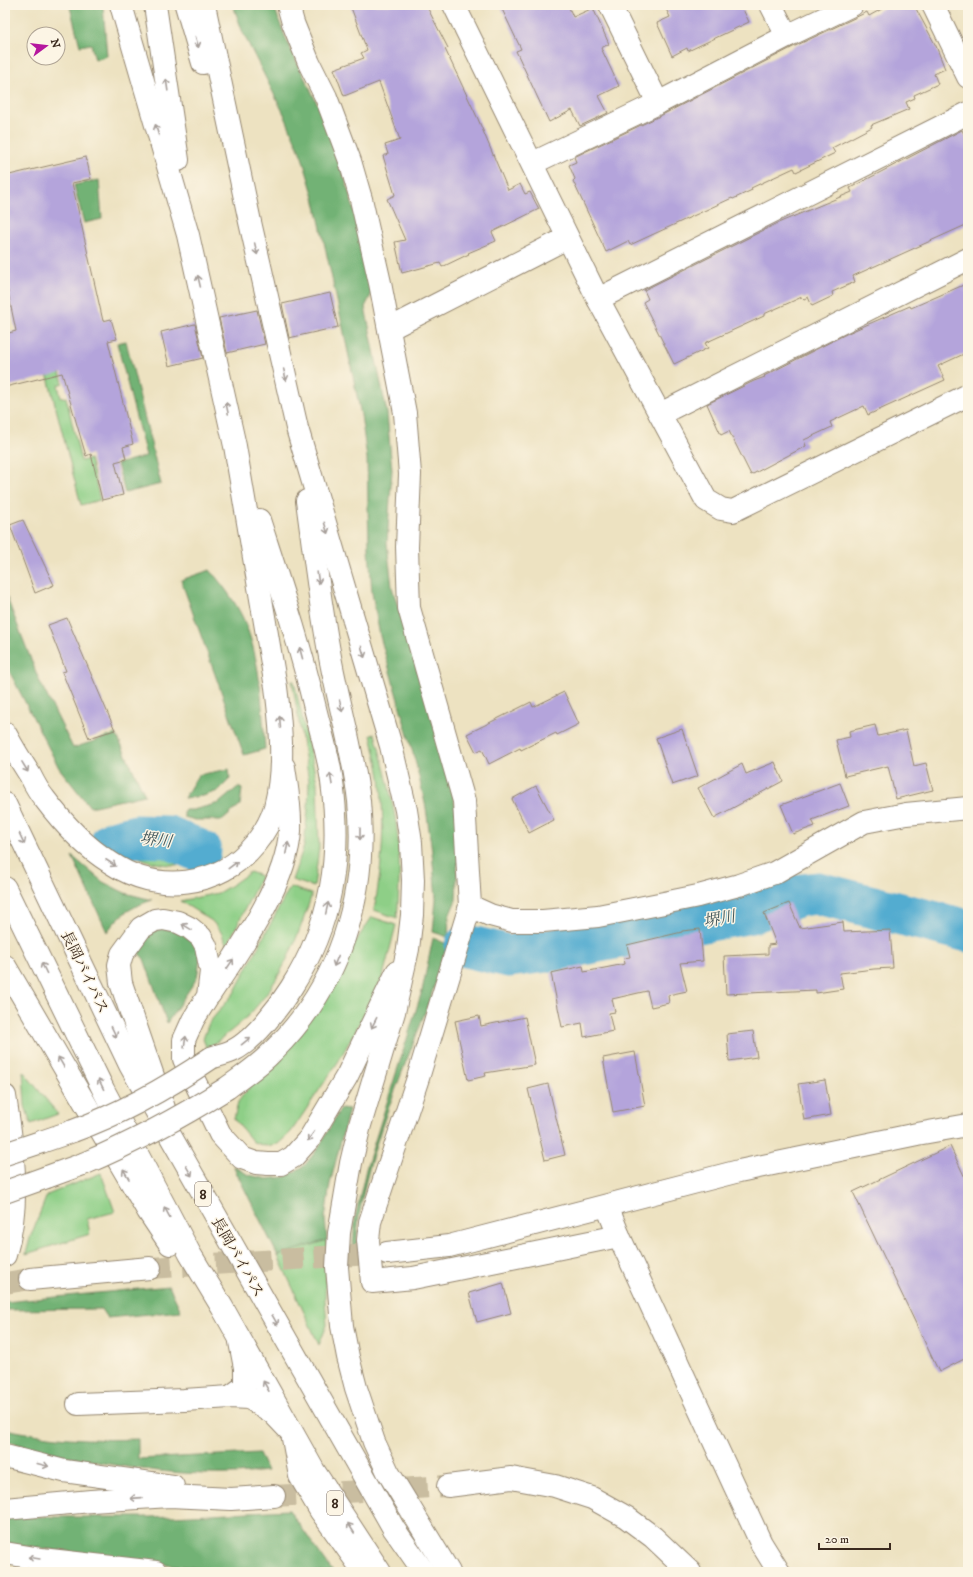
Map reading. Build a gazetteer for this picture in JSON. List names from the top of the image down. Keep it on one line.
{"streets":{"main road":["長岡バイパス","8"]},"water":["堺川"],"scale_bar":"20 m","north":"right"}
